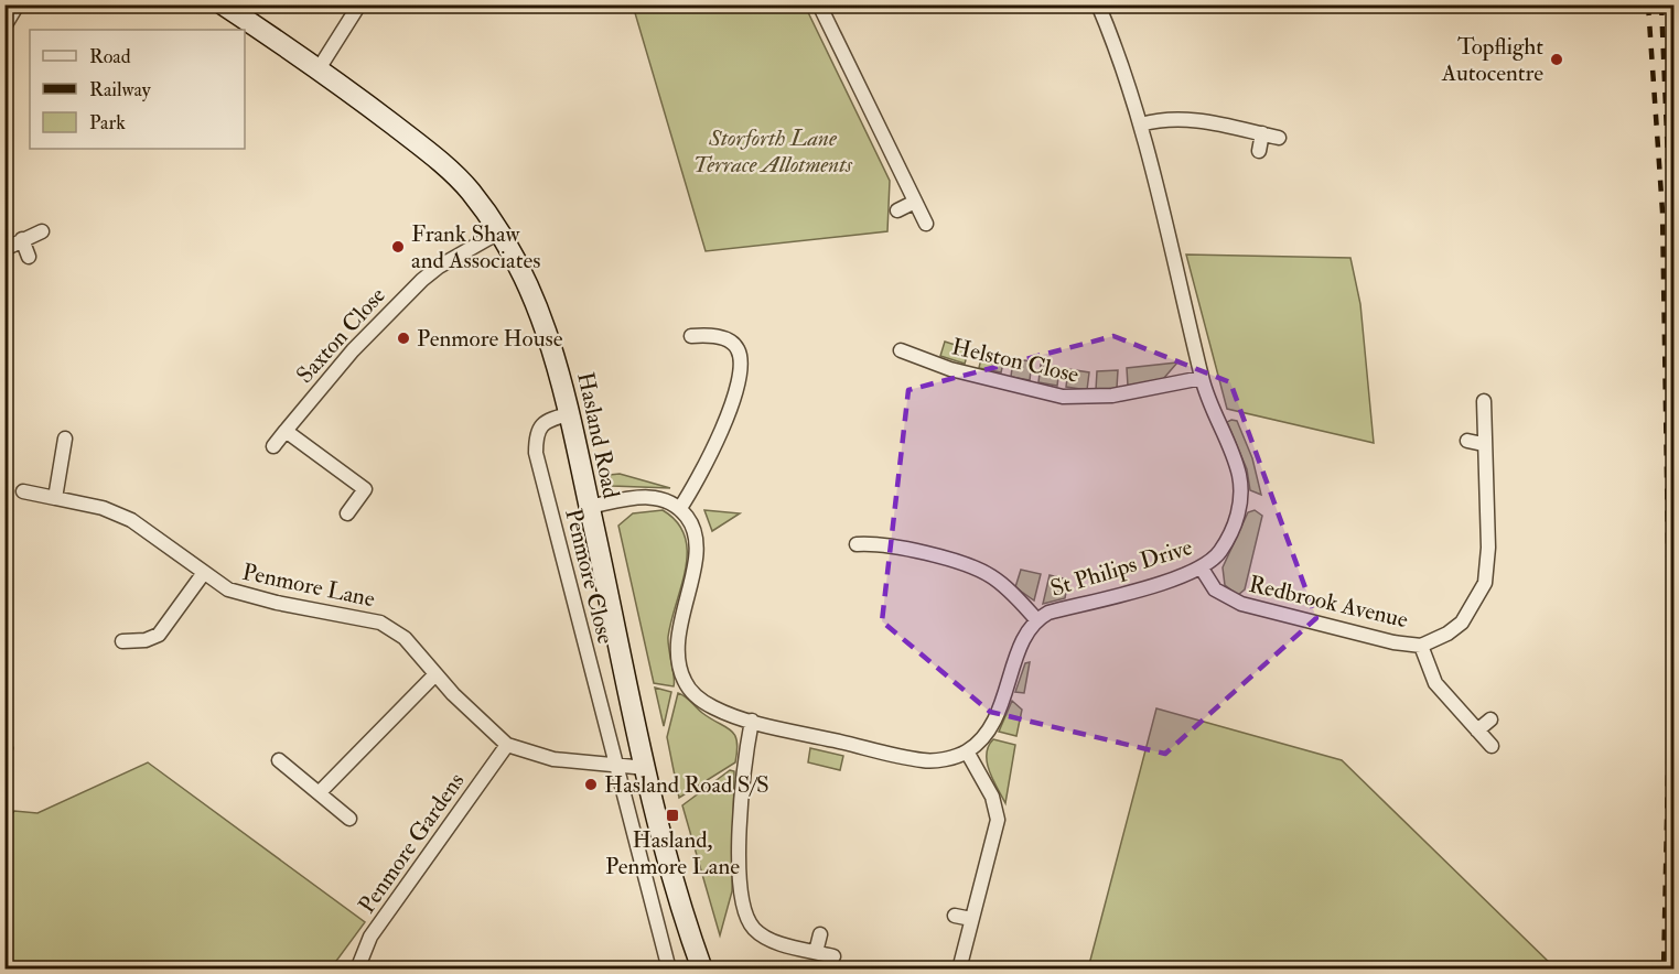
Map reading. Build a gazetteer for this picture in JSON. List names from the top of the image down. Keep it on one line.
{"streets":{"main road":["Hasland Road"],"street":["Saxton Close","Helston Close","St Philips Drive","Penmore Close","Penmore Lane","Redbrook Avenue","Penmore Gardens"]},"crossings":[["Saxton Close","Hasland Road"],["Helston Close","St Philips Drive"],["Hasland Road","Penmore Close"],["Hasland Road","Penmore Lane"],["St Philips Drive","Redbrook Avenue"],["Penmore Close","Penmore Lane"],["Penmore Lane","Penmore Gardens"]],"parks":["Storforth Lane Terrace Allotments"],"places":{"other":["Topflight Autocentre","Frank Shaw and Associates","Penmore House","Hasland Road S/S"],"transit":["Hasland, Penmore Lane"]},"legend":["Road","Railway","Park"]}
